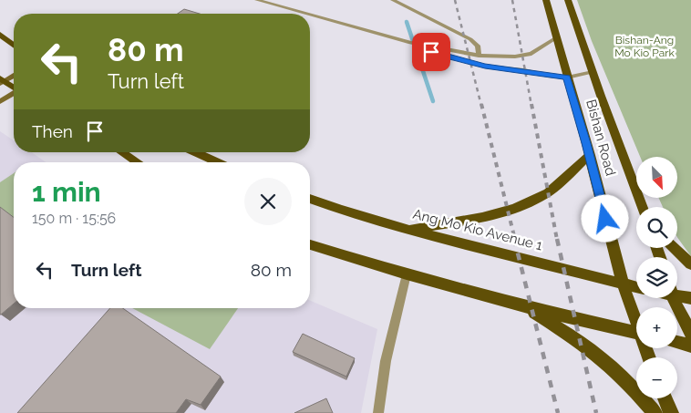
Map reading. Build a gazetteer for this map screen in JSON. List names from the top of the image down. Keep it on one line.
{"streets":{"main road":["Bishan Road","Ang Mo Kio Avenue 1"]},"crossings":[["Bishan Road","Ang Mo Kio Avenue 1"]],"parks":["Bishan-Ang Mo Kio Park"],"north":"bottom right","page":{"turn":["80 m","Turn left"],"then":"Then","map_buttons":["+","−"],"heading":["1 min","150 m · 15:56"],"list":[{"name":"Turn left","value":"80 m"}]}}
